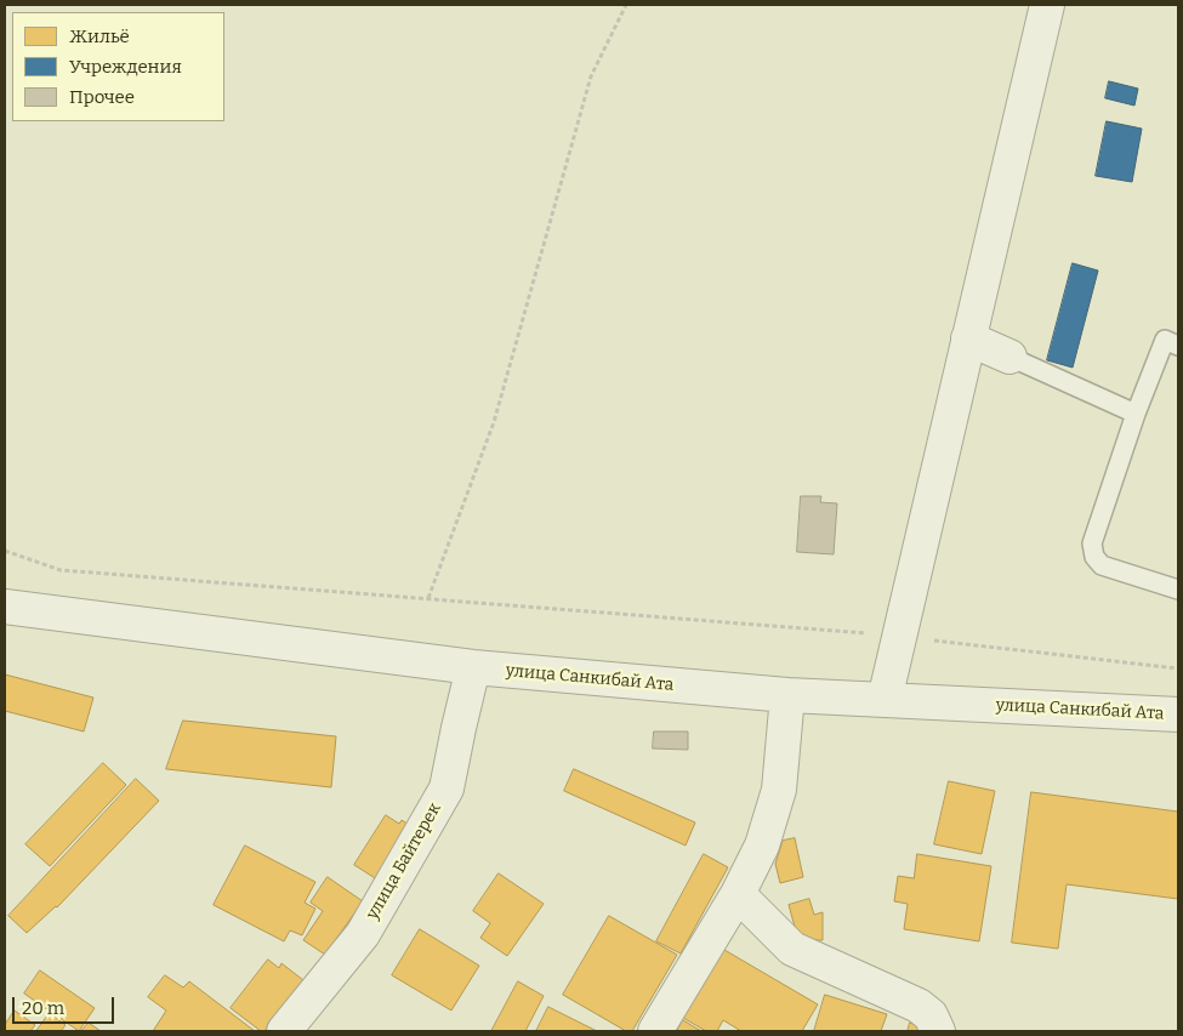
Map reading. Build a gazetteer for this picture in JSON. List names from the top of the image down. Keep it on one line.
{"streets":{"street":["улица Санкибай Ата","улица Байтерек"]},"crossings":[["улица Санкибай Ата","улица Байтерек"]],"legend":["Жильё","Учреждения","Прочее"],"scale_bar":"20 m"}
